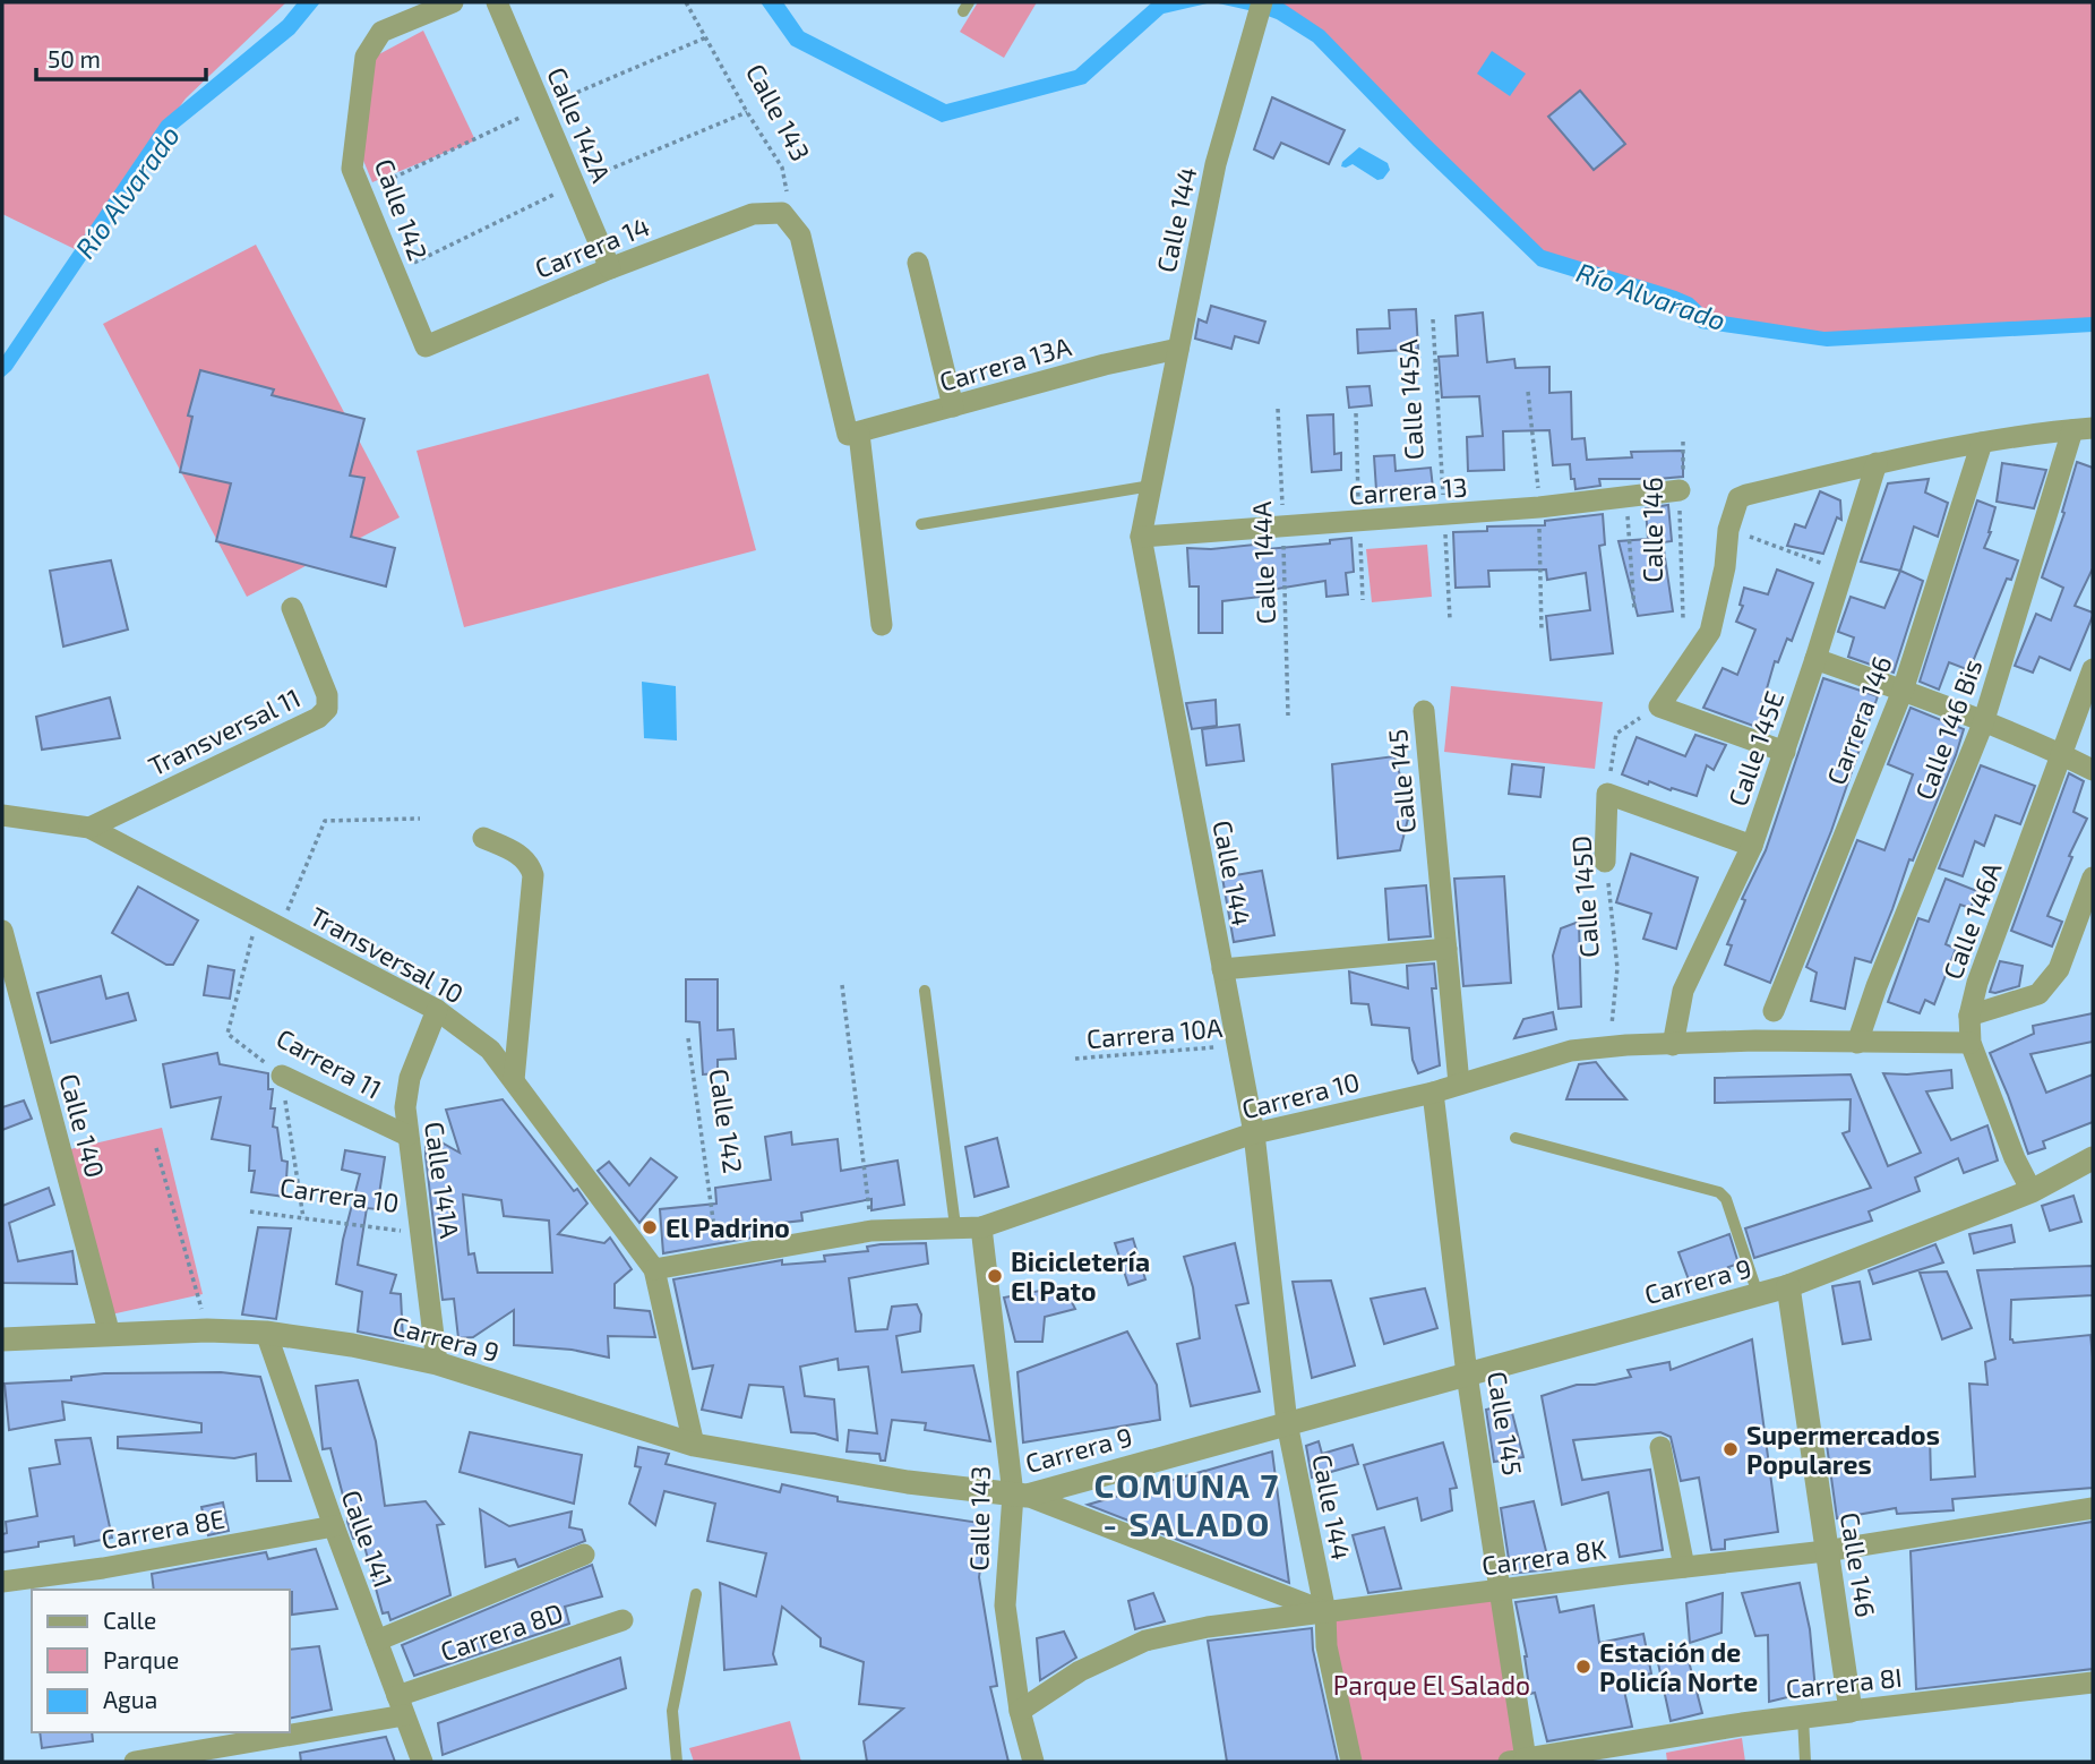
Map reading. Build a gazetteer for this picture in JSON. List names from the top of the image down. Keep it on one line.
{"streets":{"street":["Calle 143","Calle 142A","Calle 142","Calle 144","Carrera 14","Carrera 13A","Carrera 13","Calle 146","Carrera 146","Calle 146 Bis","Transversal 11","Calle 145E","Calle 145","Calle 145D","Calle 146A","Transversal 10","Carrera 11","Carrera 10","Calle 140","Calle 141A","Carrera 9","Carrera 8E","Calle 141","Carrera 8K","Carrera 8D","Carrera 8I"],"path":["Calle 145A","Calle 144A","Carrera 10A"]},"crossings":[["Calle 143","Carrera 14"],["Calle 143","Carrera 10"],["Calle 143","Carrera 9"],["Calle 143","Carrera 8K"],["Calle 142A","Carrera 14"],["Calle 142","Carrera 14"],["Calle 142","Carrera 10"],["Calle 144","Carrera 13A"],["Calle 144","Carrera 13"],["Calle 144","Carrera 10A"],["Calle 144","Carrera 10"],["Calle 144","Carrera 9"],["Calle 144","Carrera 8K"],["Calle 145A","Carrera 13"],["Carrera 13","Calle 146"],["Carrera 13","Calle 144A"],["Calle 146","Carrera 9"],["Calle 146","Carrera 8K"],["Calle 146","Carrera 8I"],["Calle 146 Bis","Carrera 10"],["Transversal 11","Transversal 10"],["Calle 145E","Carrera 10"],["Calle 145","Carrera 10"],["Calle 145","Carrera 9"],["Calle 145","Carrera 8K"],["Calle 145","Carrera 8I"],["Calle 145D","Carrera 10"],["Calle 146A","Carrera 10"],["Calle 146A","Carrera 9"],["Transversal 10","Carrera 11"],["Transversal 10","Carrera 10"],["Transversal 10","Calle 141A"],["Carrera 11","Calle 141A"],["Carrera 10","Calle 141A"],["Calle 140","Carrera 9"],["Calle 141A","Carrera 9"],["Carrera 9","Calle 141"],["Carrera 8E","Calle 141"],["Calle 141","Carrera 8D"]],"districts":["COMUNA 7 - SALADO"],"water":["Río Alvarado"],"parks":["Parque El Salado"],"places":["El Padrino","Bicicletería El Pato","Supermercados Populares","Estación de Policía Norte"],"legend":["Calle","Parque","Agua"],"scale_bar":"50 m"}
